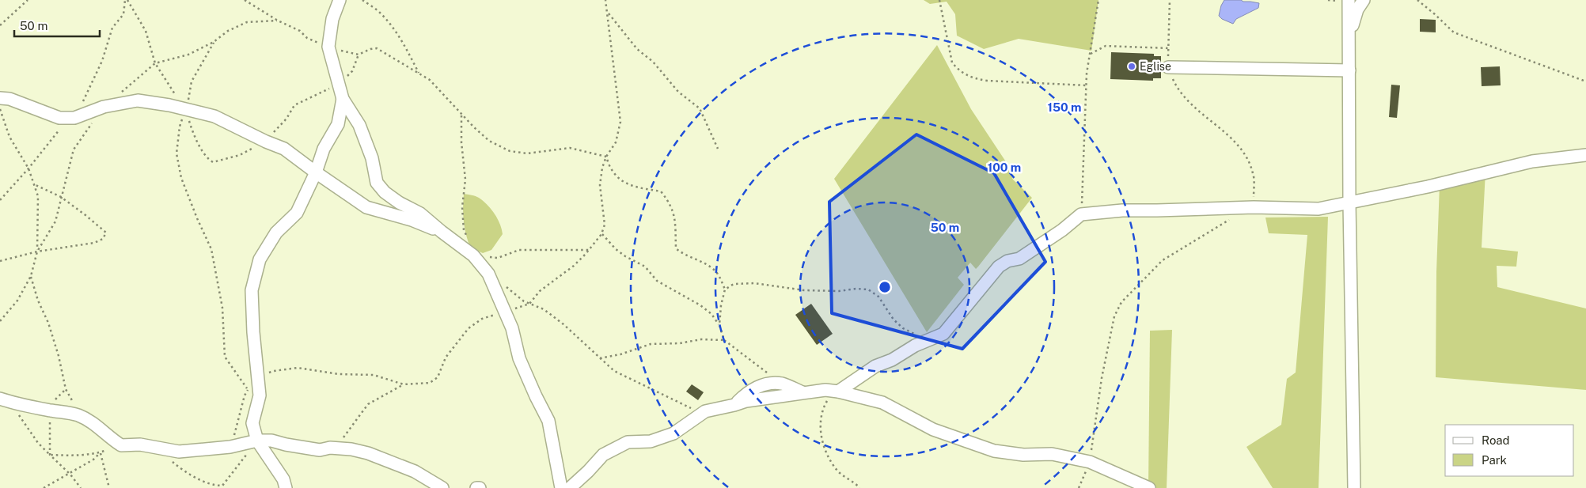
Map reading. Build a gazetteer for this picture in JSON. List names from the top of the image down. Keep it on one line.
{"places":["Eglise"],"legend":["Road","Park"],"scale_bar":"50 m","rings":["150 m","100 m","50 m"]}
